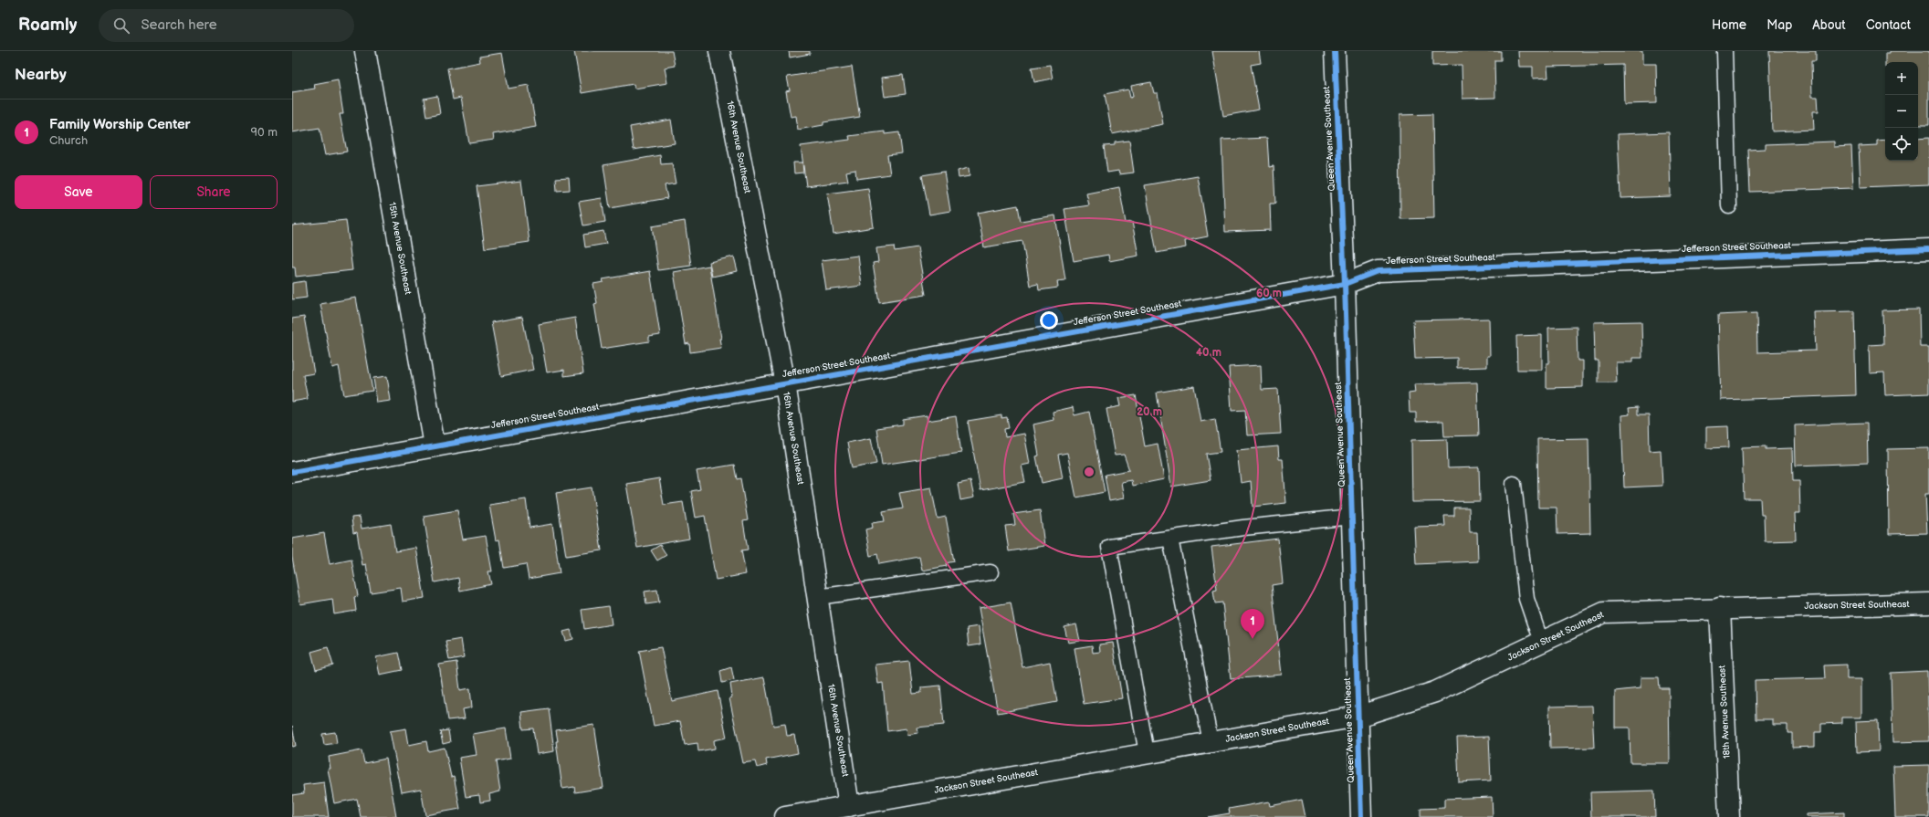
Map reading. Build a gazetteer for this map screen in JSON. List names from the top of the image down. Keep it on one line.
{"streets":{"street":["Queen Avenue Southeast","16th Avenue Southeast","Jefferson Street Southeast","15th Avenue Southeast","Jackson Street Southeast","18th Avenue Southeast"]},"crossings":[["Queen Avenue Southeast","Jefferson Street Southeast"],["Queen Avenue Southeast","Jackson Street Southeast"],["16th Avenue Southeast","Jefferson Street Southeast"],["16th Avenue Southeast","Jackson Street Southeast"],["Jefferson Street Southeast","15th Avenue Southeast"],["Jackson Street Southeast","18th Avenue Southeast"]],"page":{"header":"Roamly","search":"Search here","nav":["Home","Map","About","Contact"],"heading":"Nearby","map_buttons":["+","−"],"list":[{"mark":"1","name":"Family Worship Center","note":"Church","value":"90 m"}],"buttons":["Save","Share"],"pins":"1"},"rings":["60 m","40 m","20 m"]}
